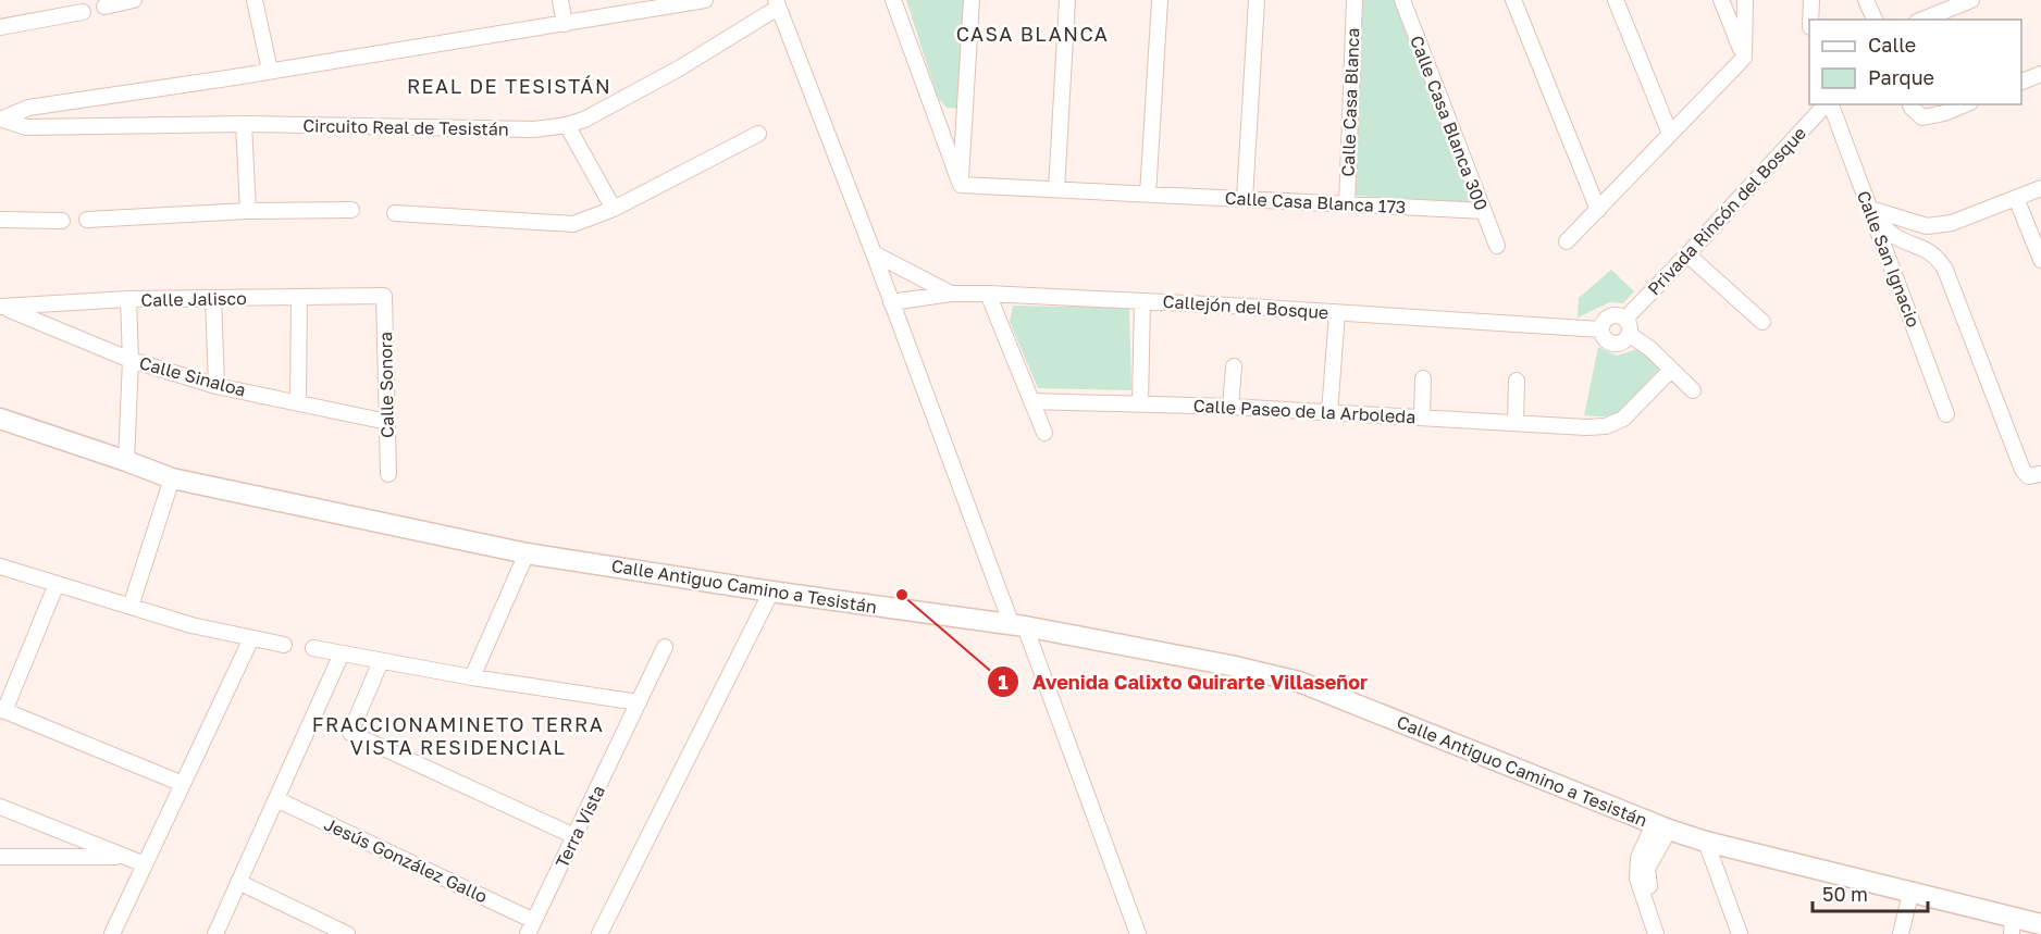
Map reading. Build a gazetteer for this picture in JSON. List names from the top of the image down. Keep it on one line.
{"streets":{"street":["Calle Casa Blanca","Calle Casa Blanca 300","Circuito Real de Tesistán","Calle Casa Blanca 173","Privada Rincón del Bosque","Calle San Ignacio","Calle Jalisco","Callejón del Bosque","Calle Sinaloa","Calle Sonora","Calle Paseo de la Arboleda","Calle Antiguo Camino a Tesistán","Terra Vista","Jesús González Gallo"]},"crossings":[["Calle Casa Blanca","Calle Casa Blanca 173"],["Calle Casa Blanca 300","Calle Casa Blanca 173"],["Privada Rincón del Bosque","Callejón del Bosque"],["Calle Jalisco","Calle Sinaloa"],["Calle Jalisco","Calle Sonora"],["Calle Sinaloa","Calle Sonora"],["Terra Vista","Jesús González Gallo"]],"districts":["CASA BLANCA","REAL DE TESISTÁN","FRACCIONAMINETO TERRA VISTA RESIDENCIAL"],"places":["Avenida Calixto Quirarte Villaseñor"],"legend":["Calle","Parque"],"scale_bar":"50 m"}
